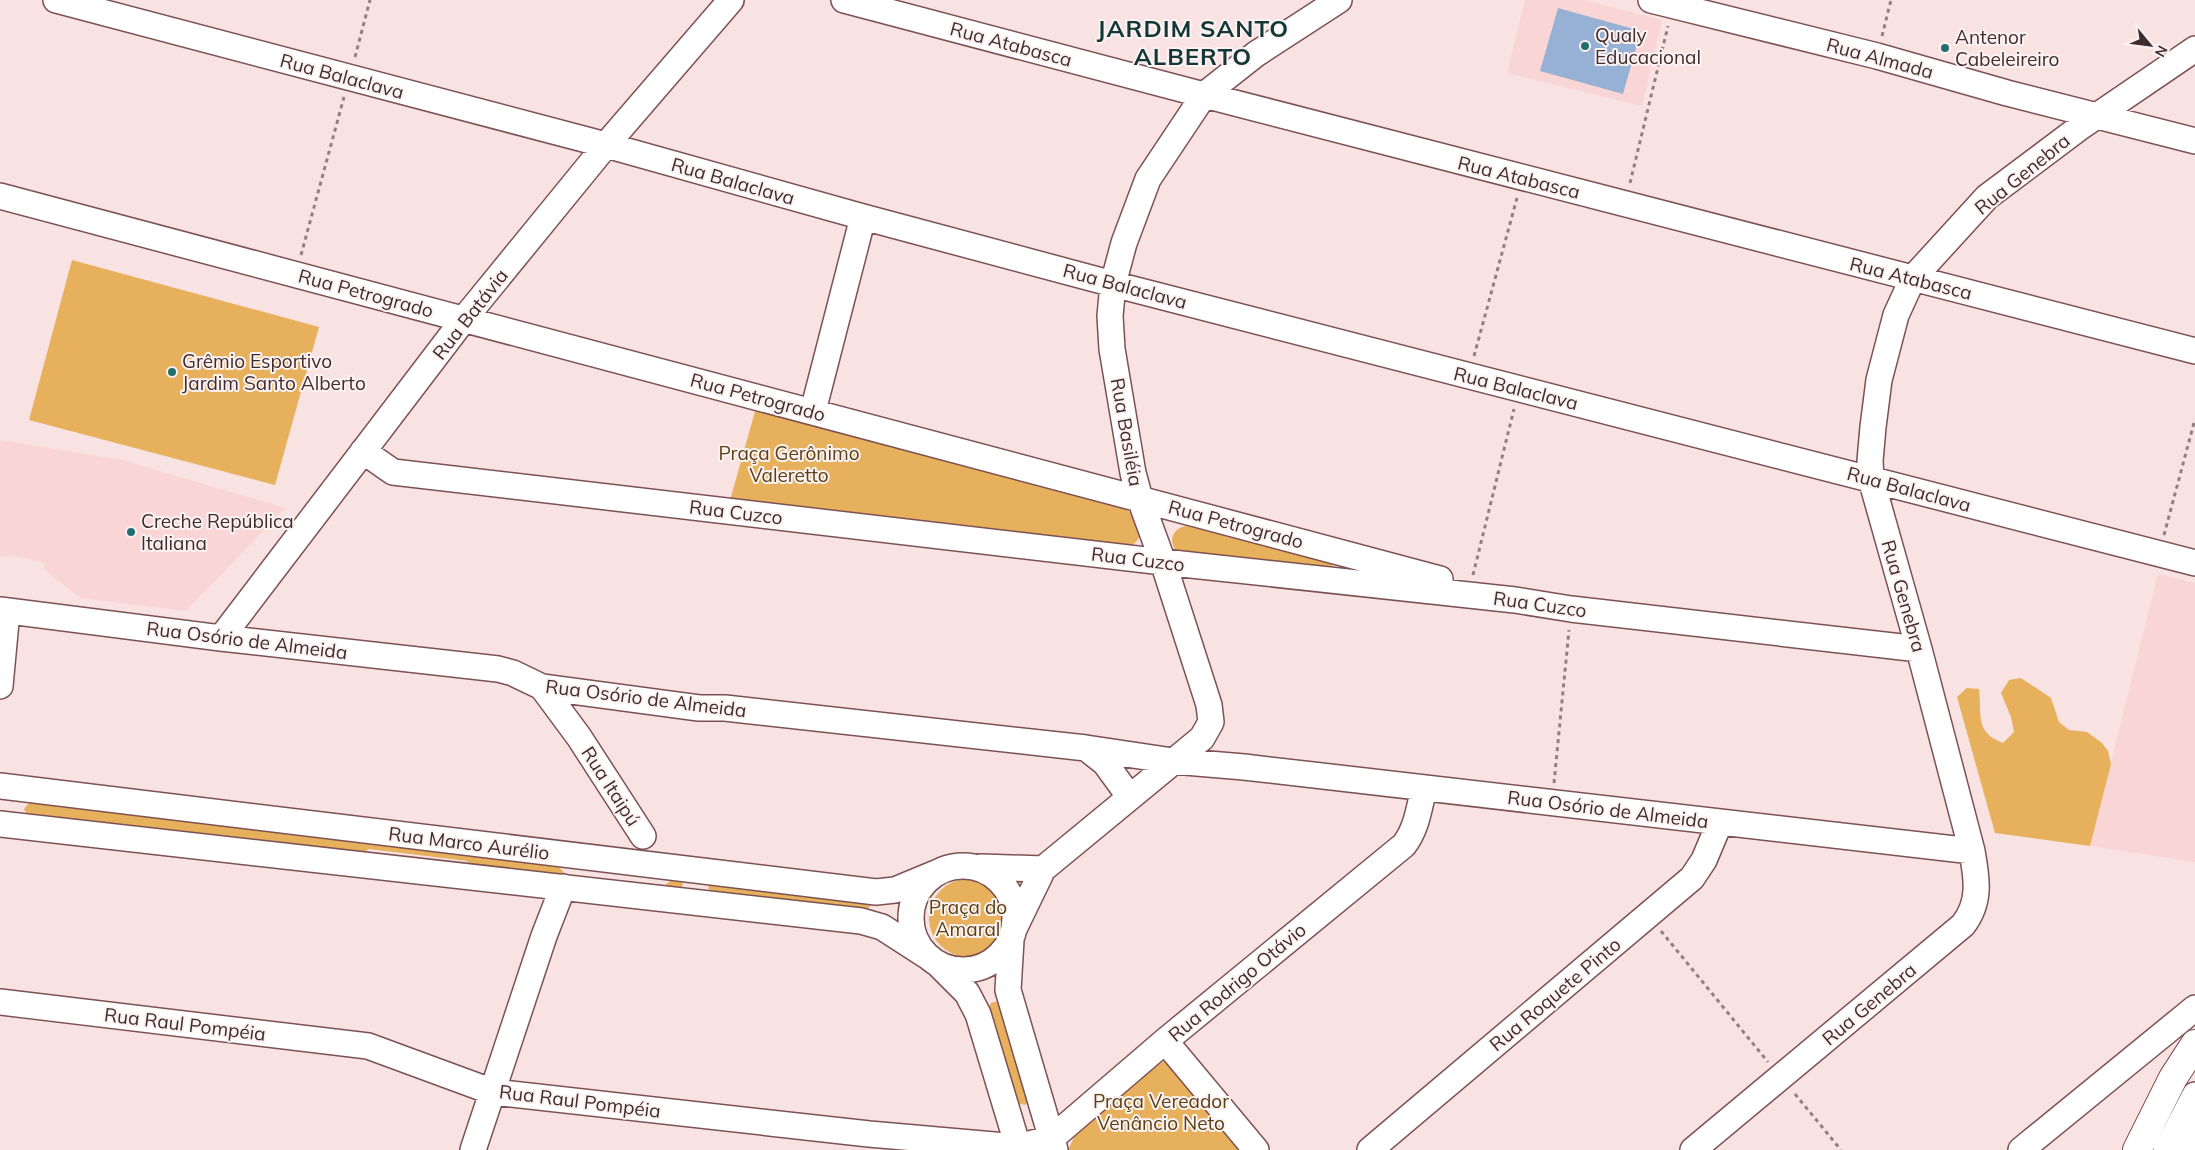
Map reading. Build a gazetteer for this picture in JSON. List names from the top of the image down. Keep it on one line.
{"streets":{"street":["Rua Atabasca","Rua Almada","Rua Balaclava","Rua Genebra","Rua Petrogrado","Rua Batávia","Rua Basiléia","Rua Cuzco","Rua Osório de Almeida","Rua Itaipú","Rua Marco Aurélio","Rua Rodrigo Otávio","Rua Roquete Pinto","Rua Raul Pompéia"]},"crossings":[["Rua Atabasca","Rua Genebra"],["Rua Atabasca","Rua Basiléia"],["Rua Almada","Rua Genebra"],["Rua Balaclava","Rua Genebra"],["Rua Balaclava","Rua Batávia"],["Rua Balaclava","Rua Basiléia"],["Rua Genebra","Rua Cuzco"],["Rua Genebra","Rua Osório de Almeida"],["Rua Petrogrado","Rua Batávia"],["Rua Petrogrado","Rua Basiléia"],["Rua Petrogrado","Rua Cuzco"],["Rua Batávia","Rua Cuzco"],["Rua Batávia","Rua Osório de Almeida"],["Rua Basiléia","Rua Cuzco"],["Rua Osório de Almeida","Rua Itaipú"],["Rua Osório de Almeida","Rua Rodrigo Otávio"],["Rua Osório de Almeida","Rua Roquete Pinto"],["Rua Rodrigo Otávio","Rua Raul Pompéia"]],"districts":["JARDIM SANTO ALBERTO"],"parks":["Praça Gerônimo Valeretto","Praça do Amaral","Praça Vereador Venâncio Neto"],"places":["Qualy Educacional","Antenor Cabeleireiro","Grêmio Esportivo Jardim Santo Alberto","Creche República Italiana"],"north":"bottom right"}
